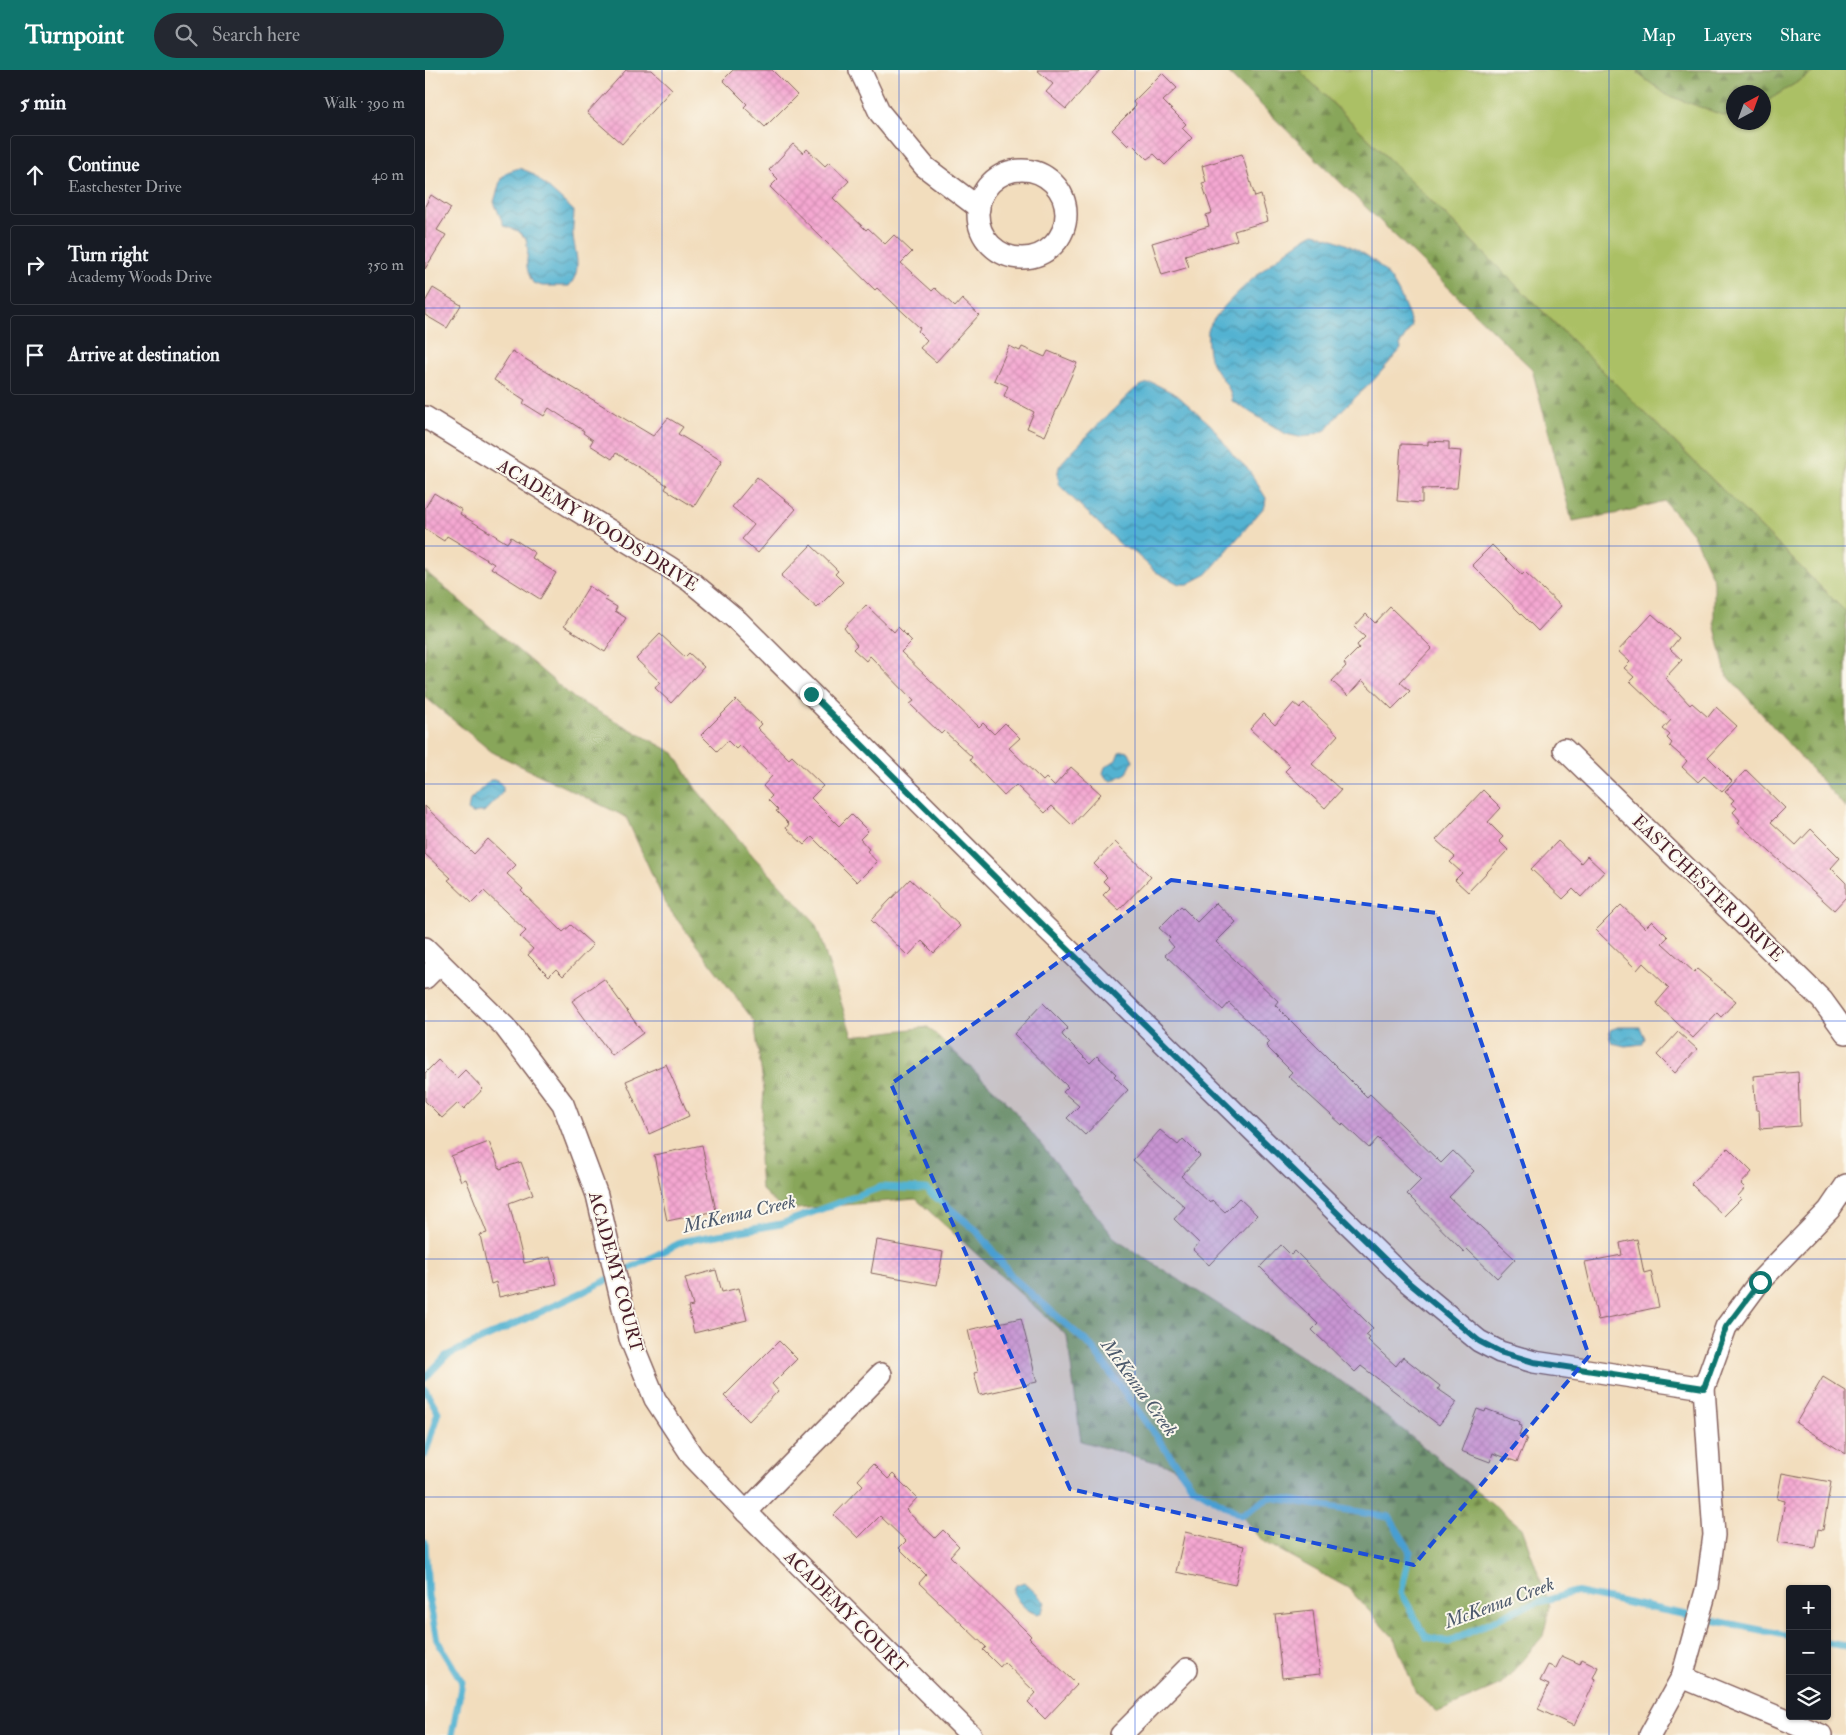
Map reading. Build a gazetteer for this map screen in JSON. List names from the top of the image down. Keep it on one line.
{"streets":{"street":["ACADEMY WOODS DRIVE","EASTCHESTER DRIVE","ACADEMY COURT"]},"water":["McKenna Creek"],"north":"top right","page":{"header":"Turnpoint","search":"Search here","nav":["Map","Layers","Share"],"heading":["5 min","Walk · 390 m"],"list":[["Continue","Eastchester Drive","40 m"],["Turn right","Academy Woods Drive","350 m"],"Arrive at destination"],"map_buttons":["+","−"]}}
